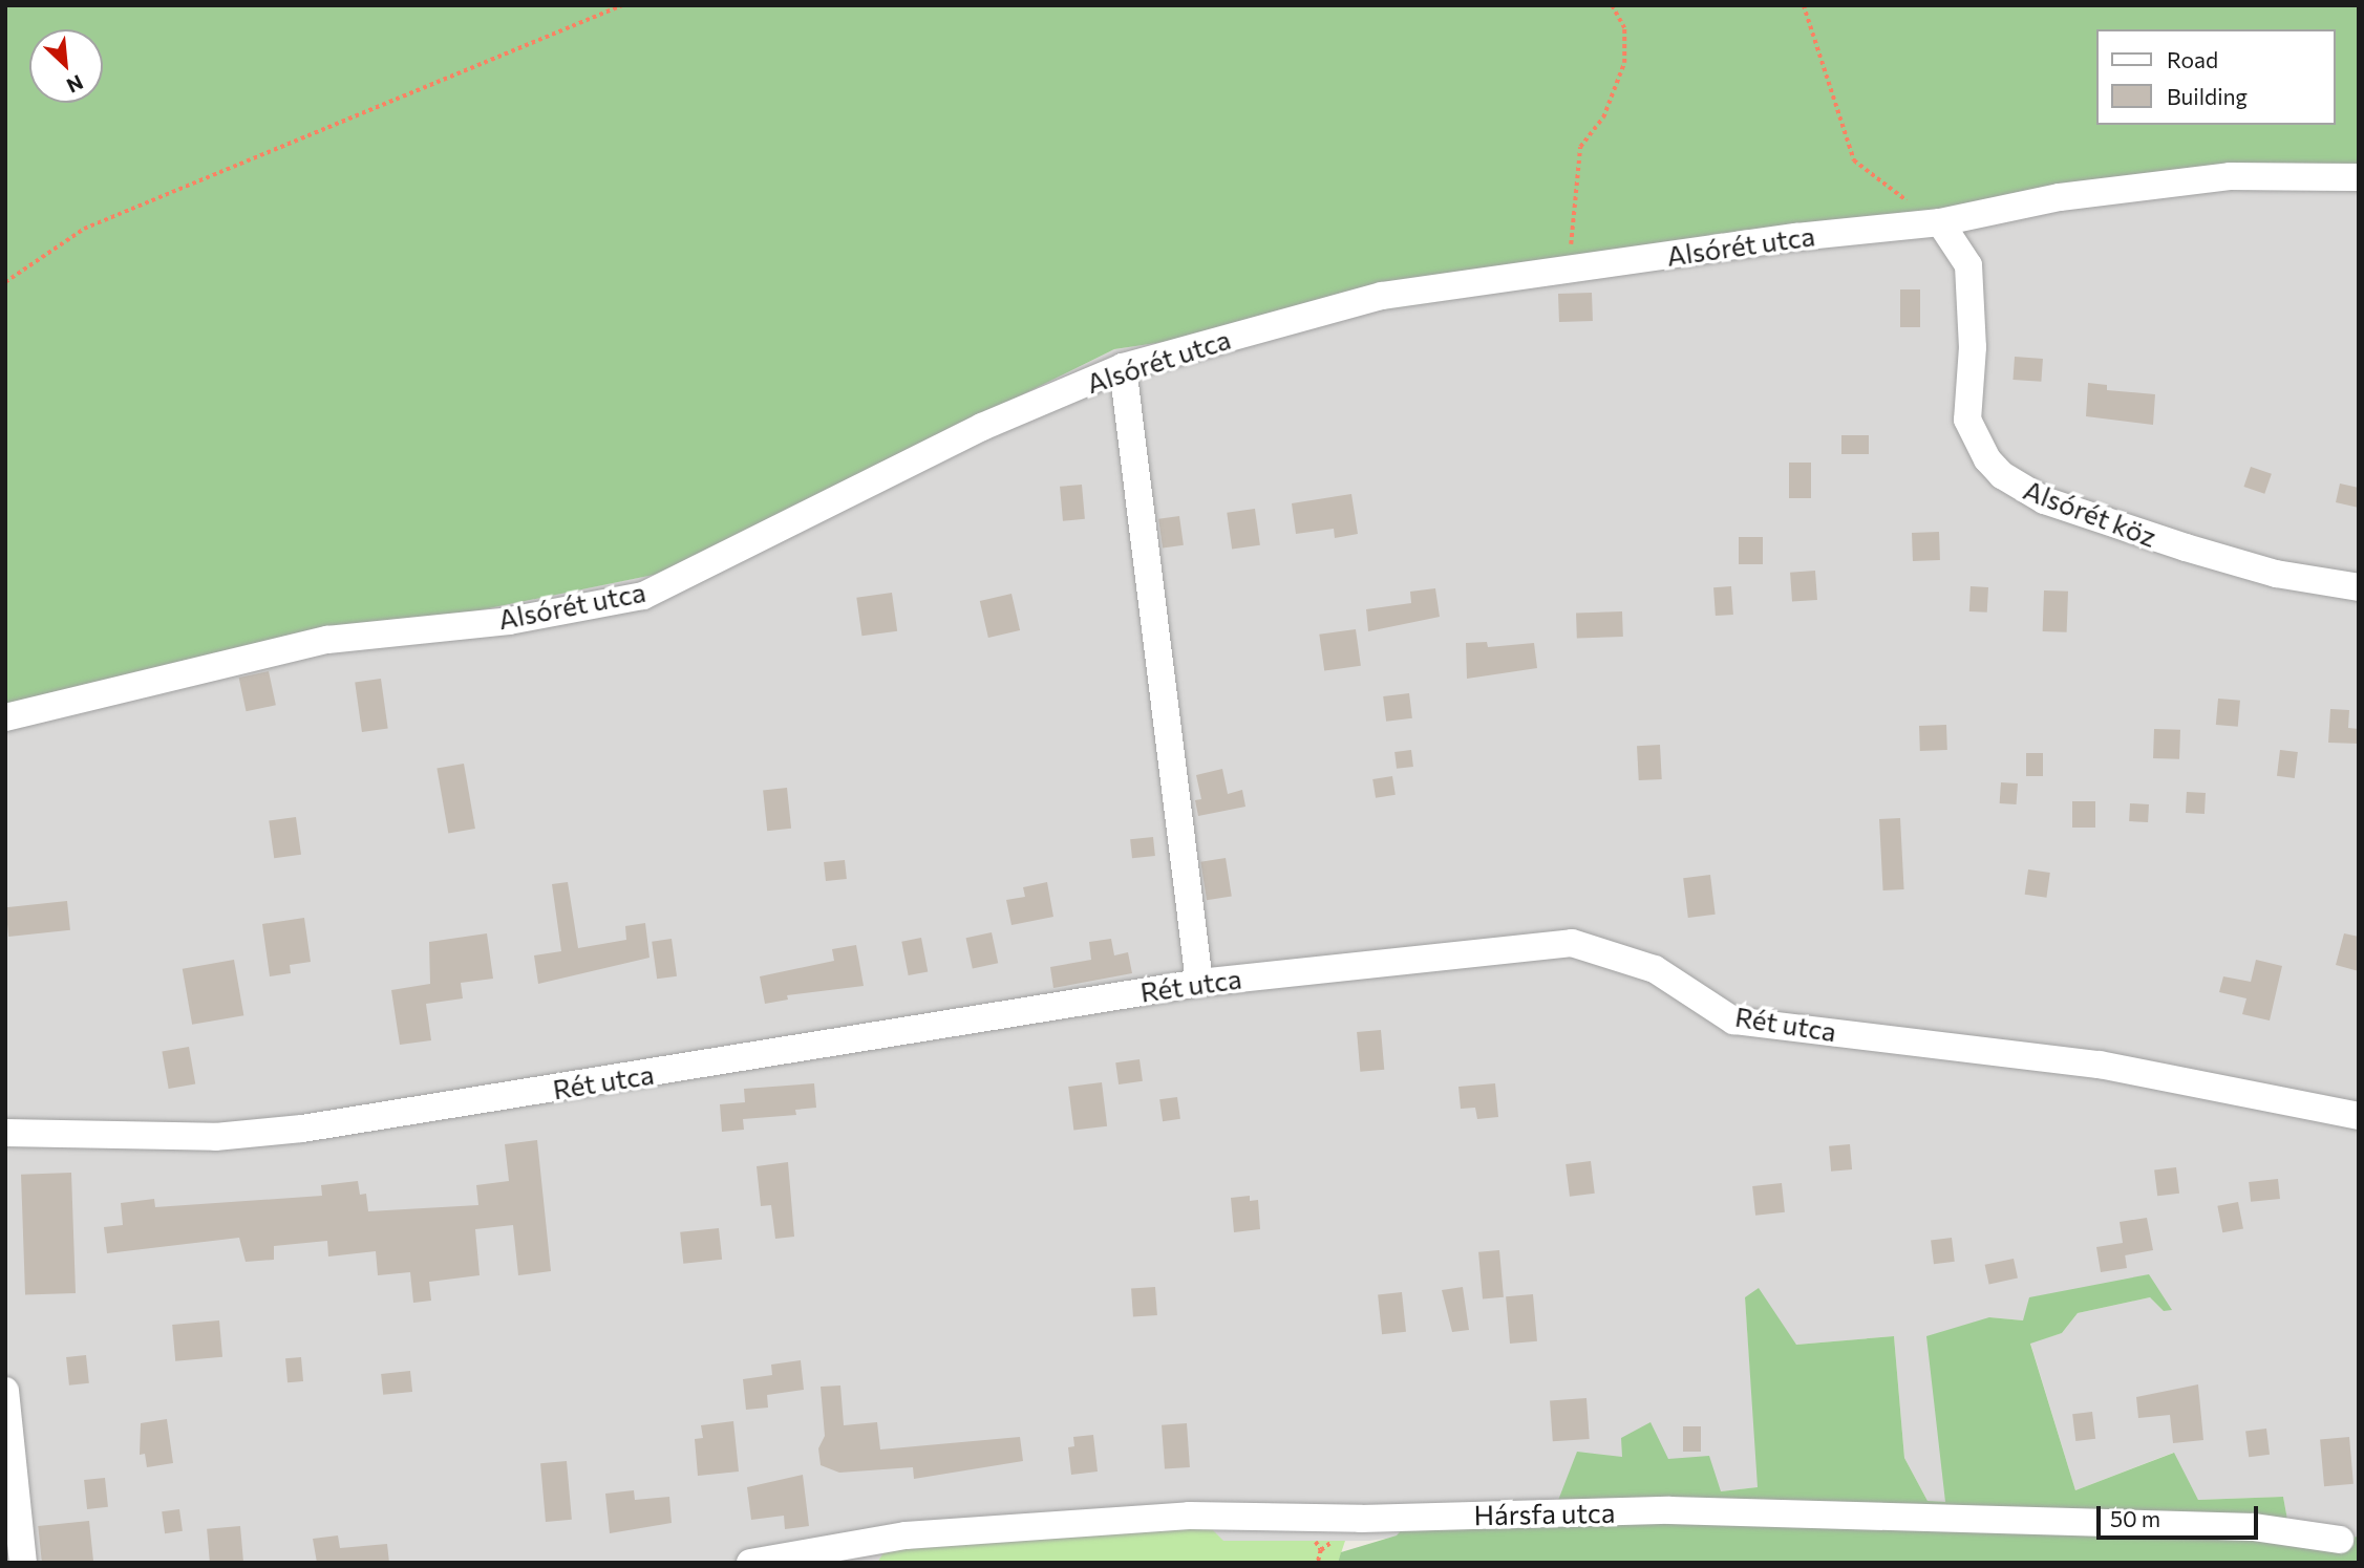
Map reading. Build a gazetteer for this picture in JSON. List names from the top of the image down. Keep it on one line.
{"streets":{"street":["Alsórét utca","Alsórét köz","Rét utca","Hársfa utca"]},"crossings":[["Alsórét utca","Alsórét köz"]],"legend":["Road","Building"],"scale_bar":"50 m","north":"bottom right"}
